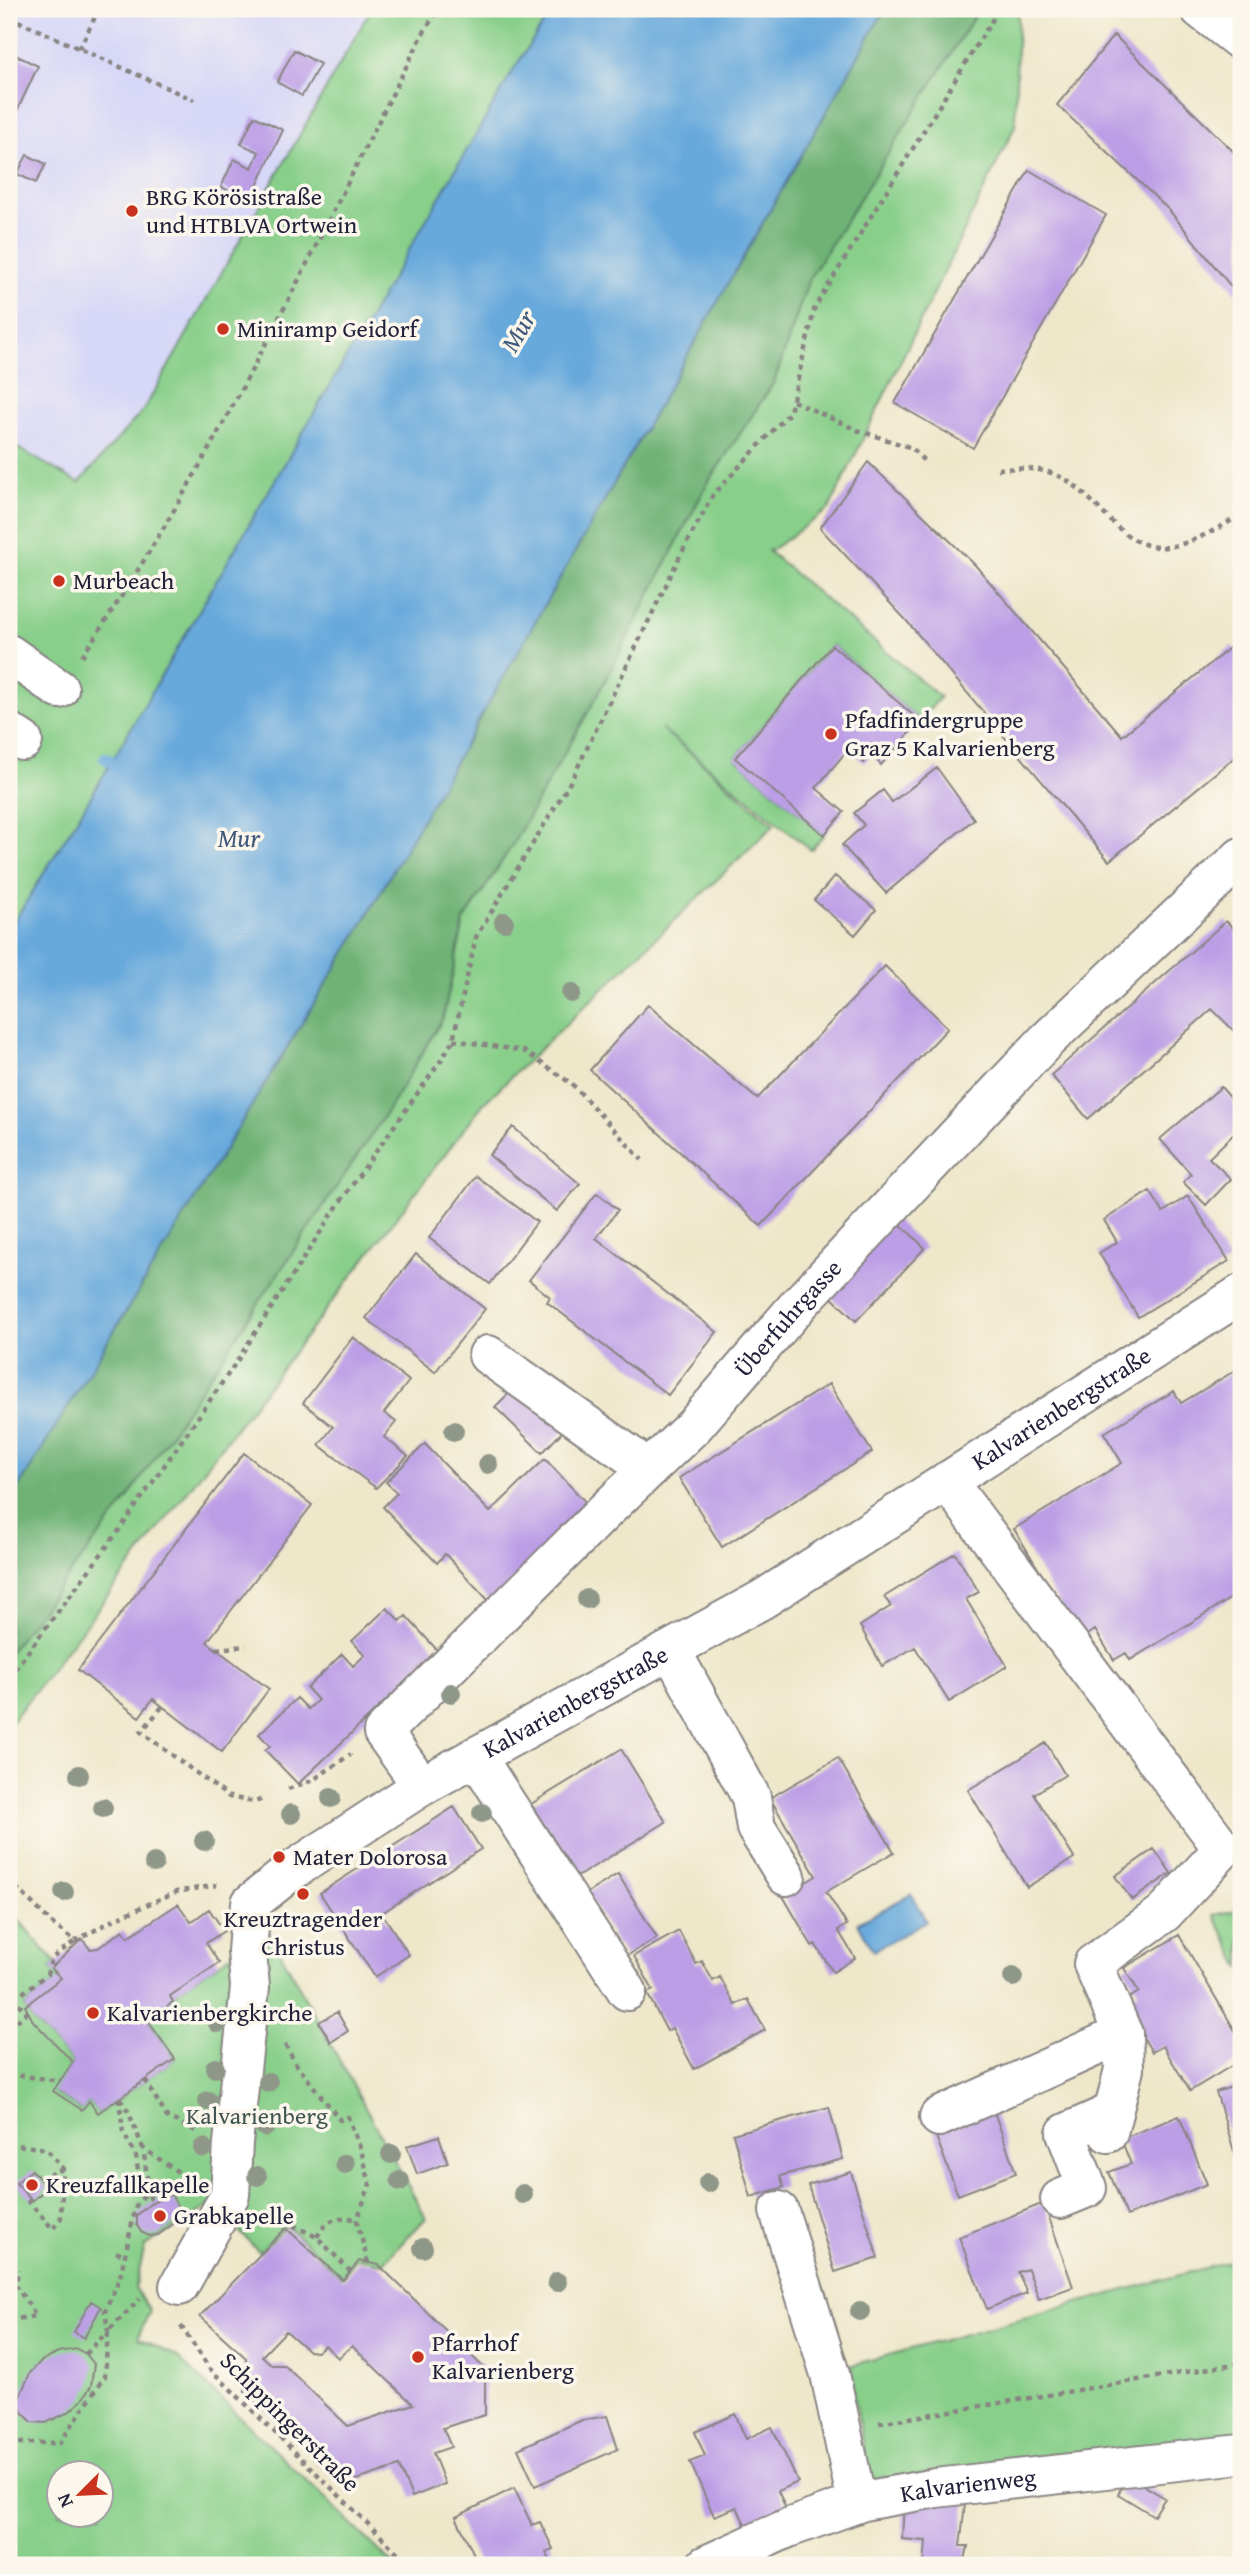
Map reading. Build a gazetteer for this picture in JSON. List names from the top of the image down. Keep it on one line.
{"streets":{"street":["Überfuhrgasse","Kalvarienbergstraße","Kalvarienweg"],"path":["Schippingerstraße"]},"water":["Mur"],"parks":["Kalvarienberg"],"places":["BRG Körösistraße und HTBLVA Ortwein","Miniramp Geidorf","Murbeach","Pfadfindergruppe Graz 5 Kalvarienberg","Mater Dolorosa","Kreuztragender Christus","Kalvarienbergkirche","Kreuzfallkapelle","Grabkapelle","Pfarrhof Kalvarienberg"],"north":"bottom left"}
